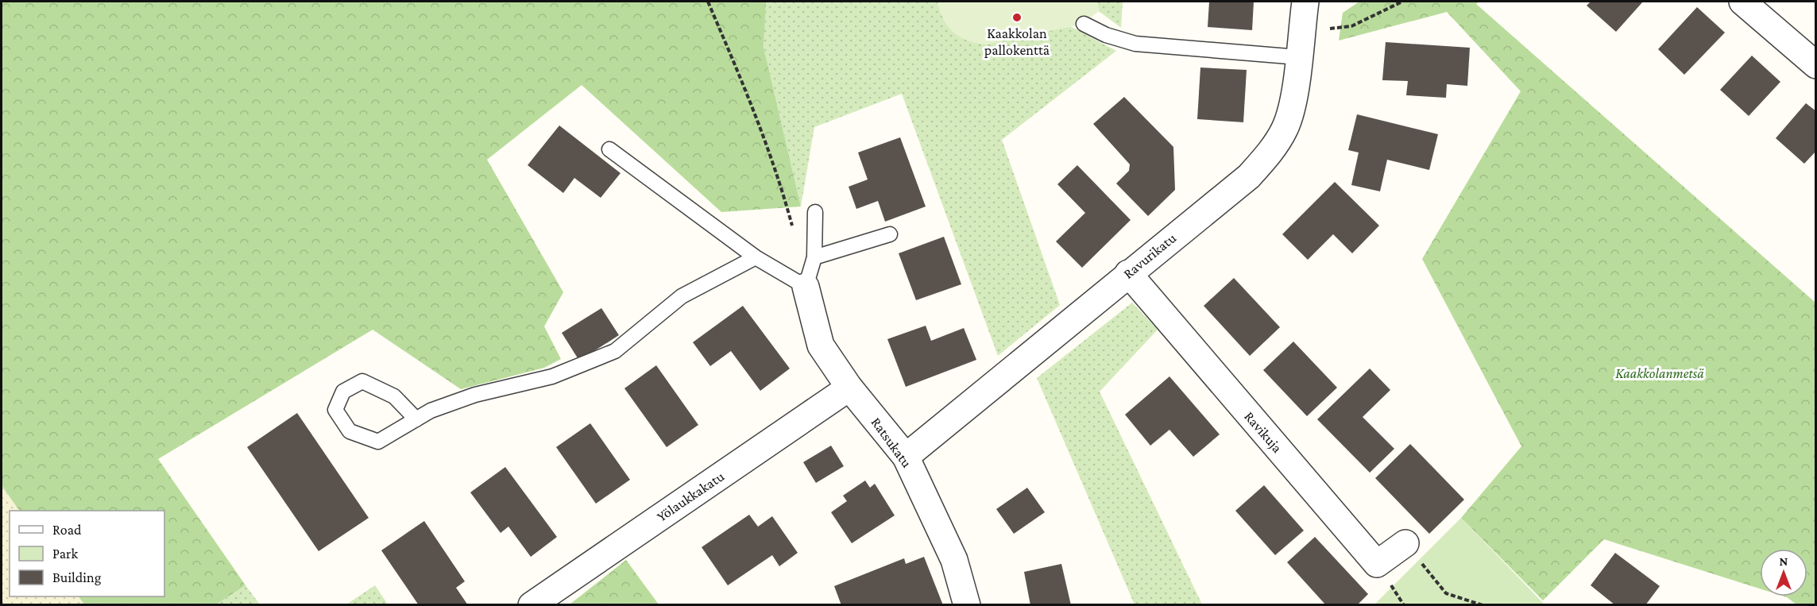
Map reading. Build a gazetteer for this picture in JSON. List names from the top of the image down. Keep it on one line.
{"streets":{"street":["Ravurikatu","Ravikuja","Ratsukatu","Yölaukkakatu"]},"crossings":[["Ravurikatu","Ravikuja"],["Ravurikatu","Ratsukatu"],["Ratsukatu","Yölaukkakatu"]],"parks":["Kaakkolanmetsä"],"places":["Kaakkolan pallokenttä"],"legend":["Road","Park","Building"],"north":"top"}
